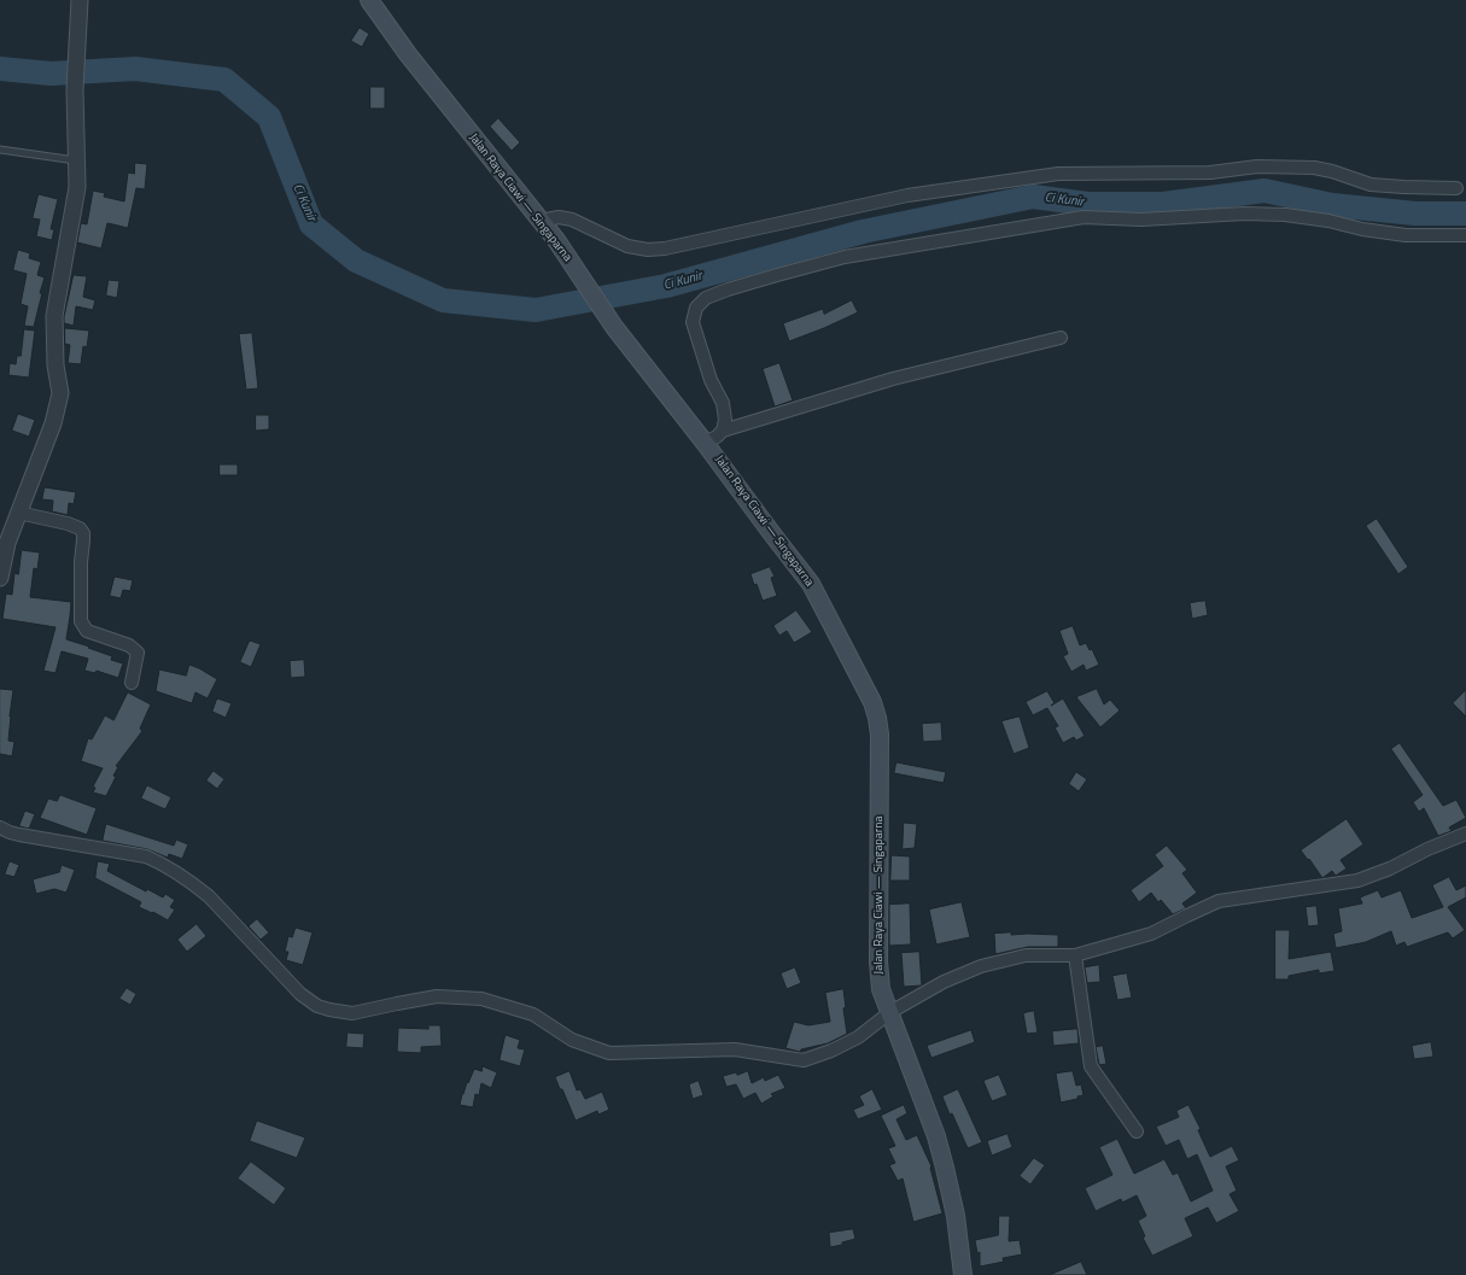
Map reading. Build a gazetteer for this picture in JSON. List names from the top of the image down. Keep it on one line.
{"streets":{"main road":["Jalan Raya Ciawi — Singaparna"]},"water":["Ci Kunir"]}
